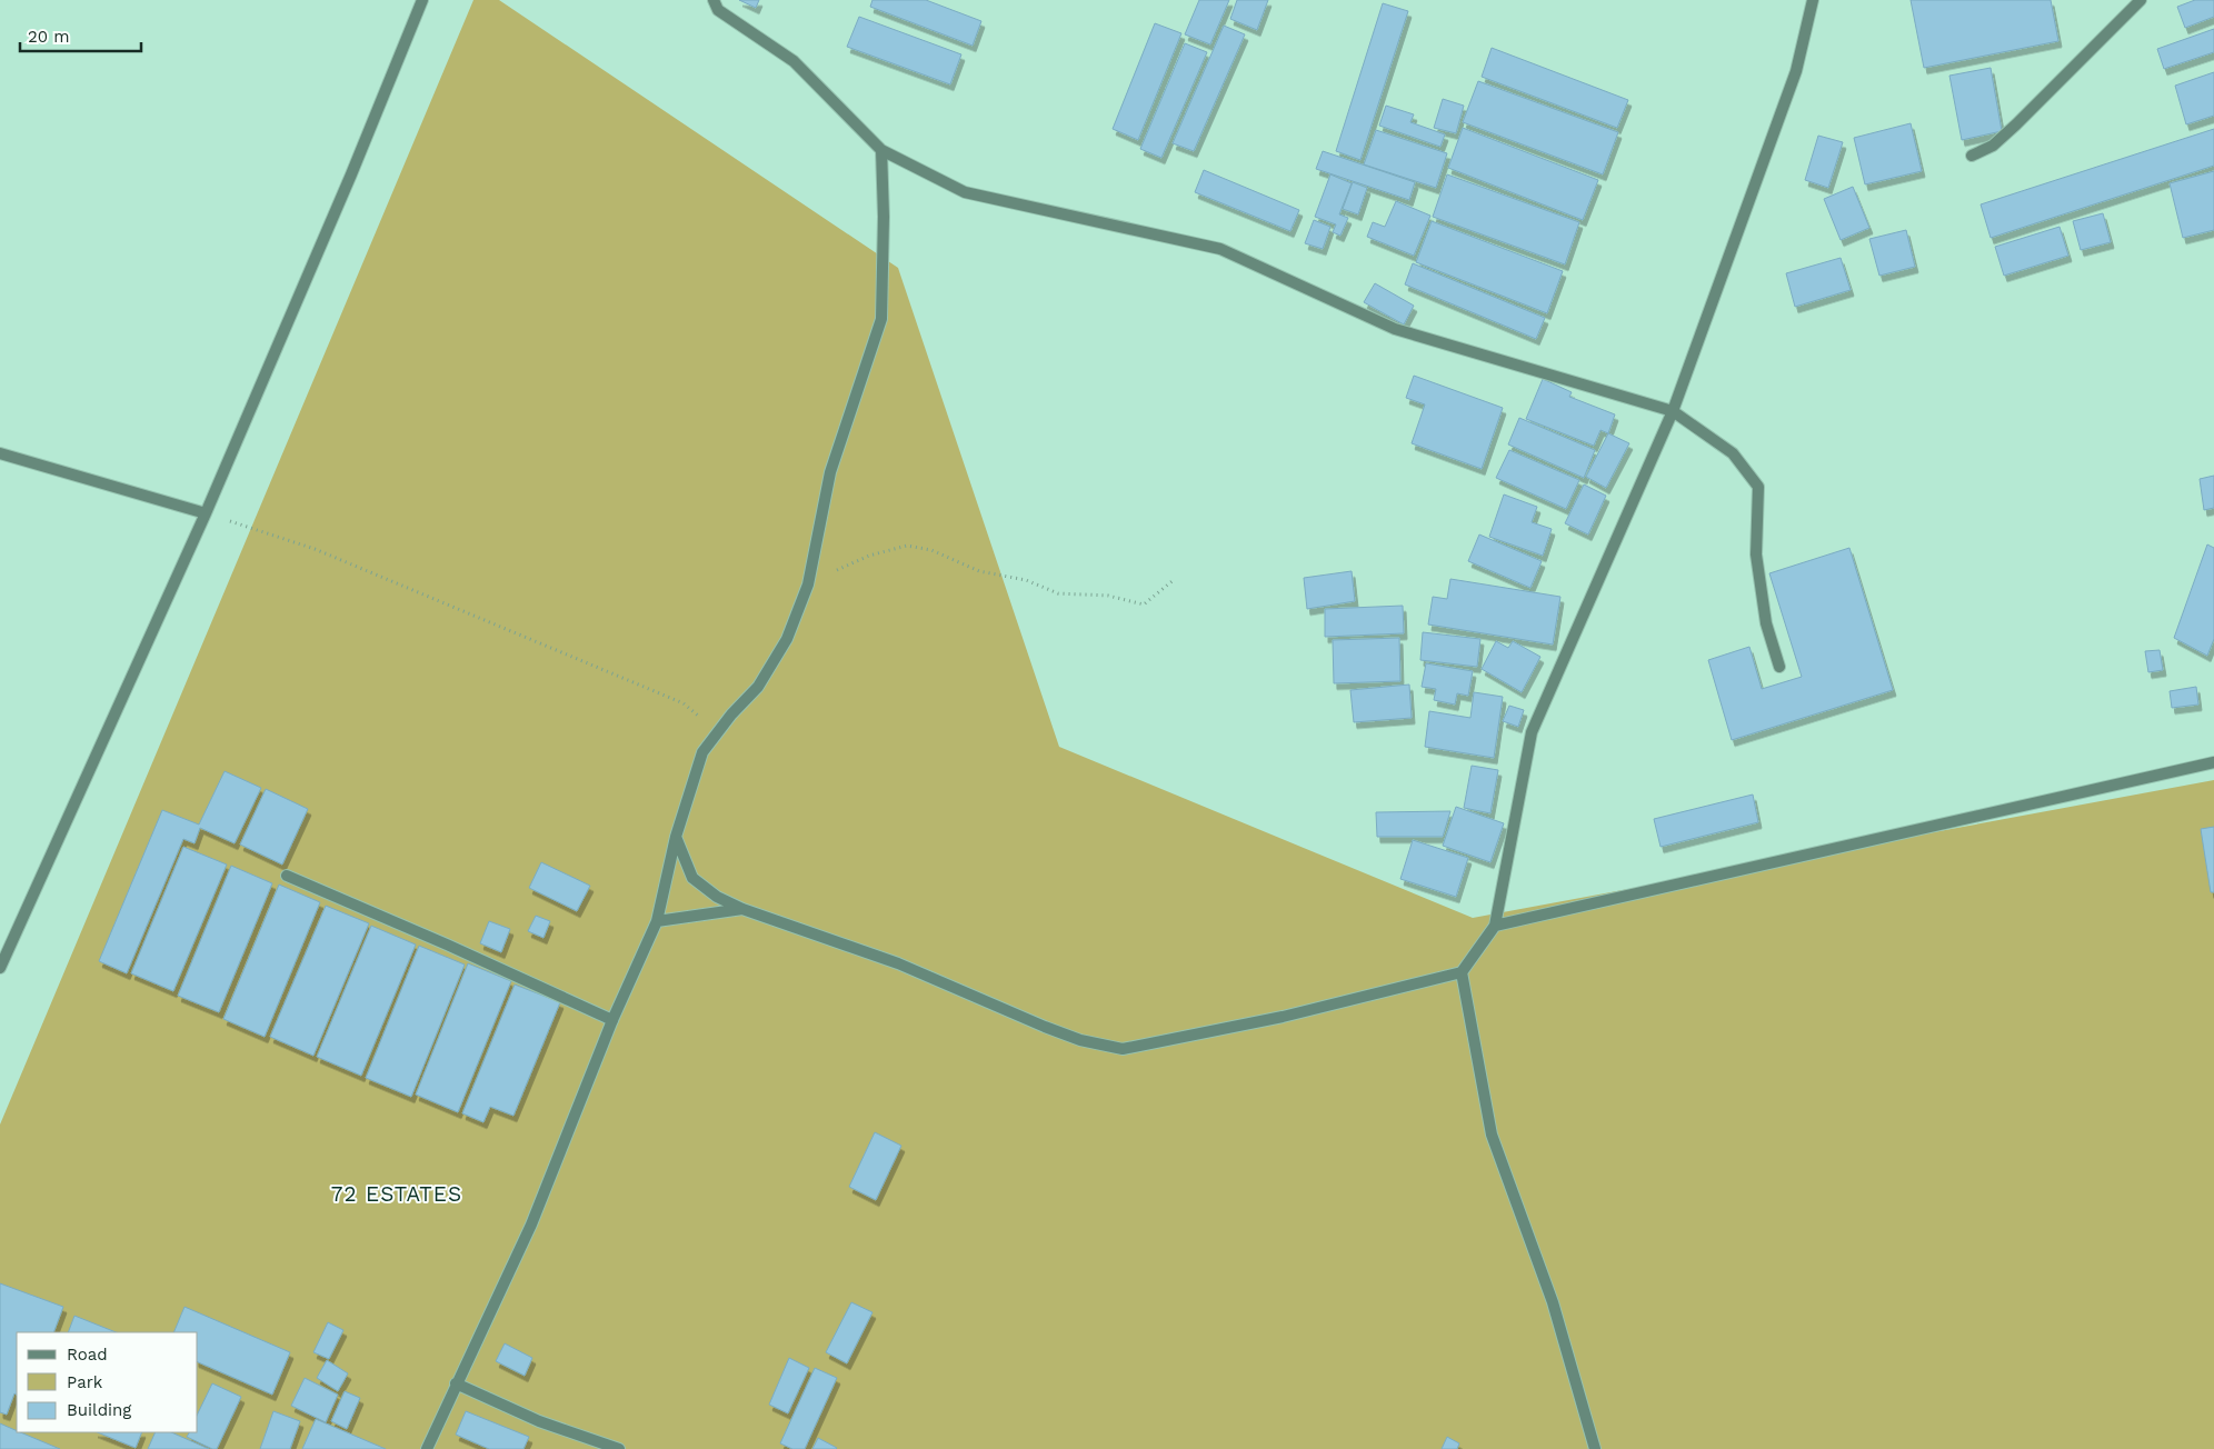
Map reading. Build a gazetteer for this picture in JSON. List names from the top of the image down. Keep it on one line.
{"districts":["72 ESTATES"],"legend":["Road","Park","Building"],"scale_bar":"20 m"}
